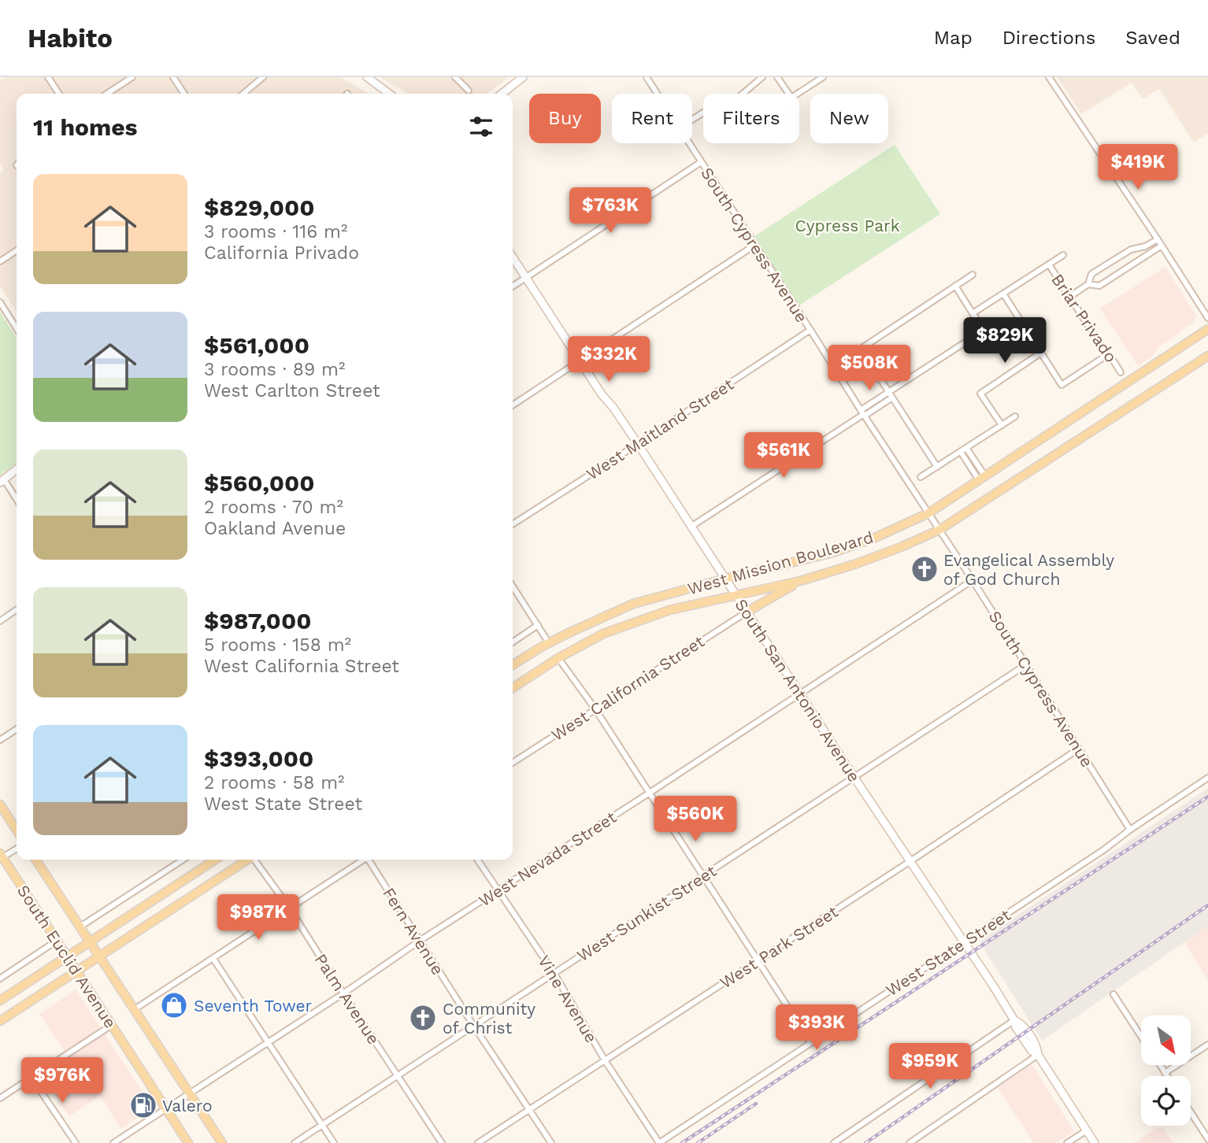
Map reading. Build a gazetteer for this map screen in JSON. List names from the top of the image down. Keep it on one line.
{"streets":{"main road":["West Mission Boulevard","South Euclid Avenue"],"street":["South Cypress Avenue","Briar Privado","West Maitland Street","West California Street","South San Antonio Avenue","West Nevada Street","West Sunkist Street","Fern Avenue","West Park Street","West State Street","Palm Avenue","Vine Avenue"]},"crossings":[["South Cypress Avenue","West Maitland Street"],["South Cypress Avenue","West Mission Boulevard"],["South Cypress Avenue","West Nevada Street"],["South Cypress Avenue","West Sunkist Street"],["South Cypress Avenue","West Park Street"],["South Cypress Avenue","West State Street"],["West Maitland Street","South San Antonio Avenue"],["West Mission Boulevard","South San Antonio Avenue"],["West California Street","South San Antonio Avenue"],["South San Antonio Avenue","West Nevada Street"],["South San Antonio Avenue","West Sunkist Street"],["South San Antonio Avenue","West Park Street"],["South San Antonio Avenue","West State Street"],["West Nevada Street","Fern Avenue"],["West Nevada Street","South Euclid Avenue"],["West Nevada Street","Palm Avenue"],["West Nevada Street","Vine Avenue"],["West Sunkist Street","Fern Avenue"],["West Sunkist Street","Palm Avenue"],["West Sunkist Street","Vine Avenue"],["Fern Avenue","West Park Street"],["West Park Street","Vine Avenue"],["West State Street","Vine Avenue"]],"parks":["Cypress Park"],"places":{"church":["Evangelical Assembly of God Church","Community of Christ"],"shop":["Seventh Tower"],"fuel station":["Valero"]},"north":"bottom right","page":{"header":"Habito","nav":["Map","Directions","Saved"],"chip":["Buy","Rent","Filters","New"],"heading":"11 homes","price":["$419K","$763K","$829K","$332K","$508K","$561K","$560K","$987K","$393K","$959K","$976K"],"list":[{"name":"$829,000","note":"3 rooms · 116 m² · California Privado"},{"name":"$561,000","note":"3 rooms · 89 m² · West Carlton Street"},{"name":"$560,000","note":"2 rooms · 70 m² · Oakland Avenue"},{"name":"$987,000","note":"5 rooms · 158 m² · West California Street"},{"name":"$393,000","note":"2 rooms · 58 m² · West State Street"}]}}
